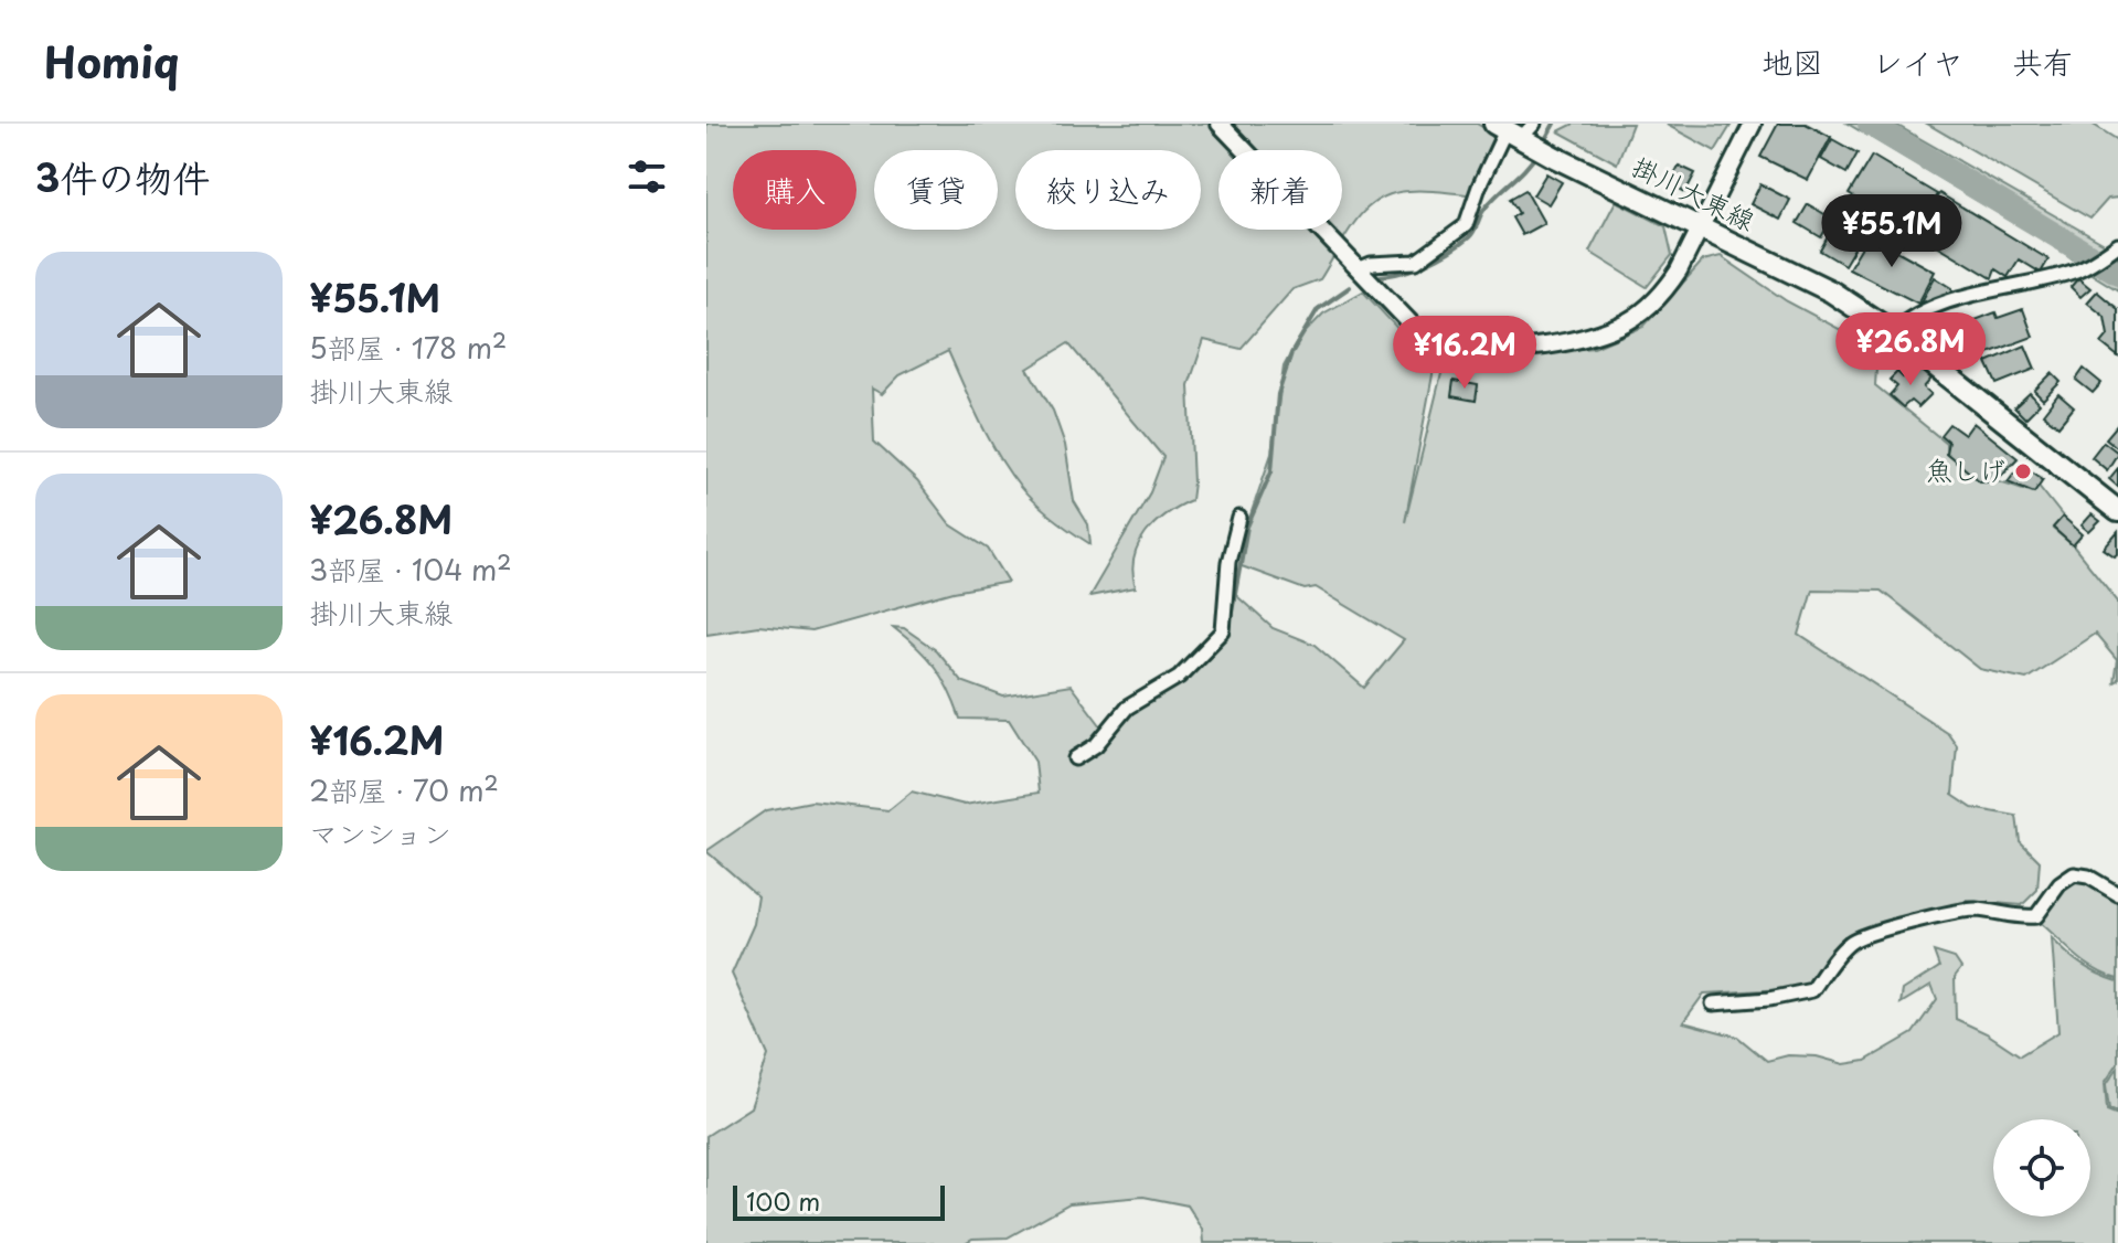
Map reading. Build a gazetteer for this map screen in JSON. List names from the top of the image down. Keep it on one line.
{"streets":{"main road":["掛川大東線"]},"places":["魚しげ"],"scale_bar":"100 m","page":{"header":"Homiq","nav":["地図","レイヤ","共有"],"heading":"3件の物件","chip":["購入","賃貸","絞り込み","新着"],"price":["¥55.1M","¥26.8M","¥16.2M"],"list":[{"name":"¥55.1M","note":"5部屋 · 178 m² · 掛川大東線"},{"name":"¥26.8M","note":"3部屋 · 104 m² · 掛川大東線"},{"name":"¥16.2M","note":"2部屋 · 70 m² · マンション"}],"scale":"100 m"}}
